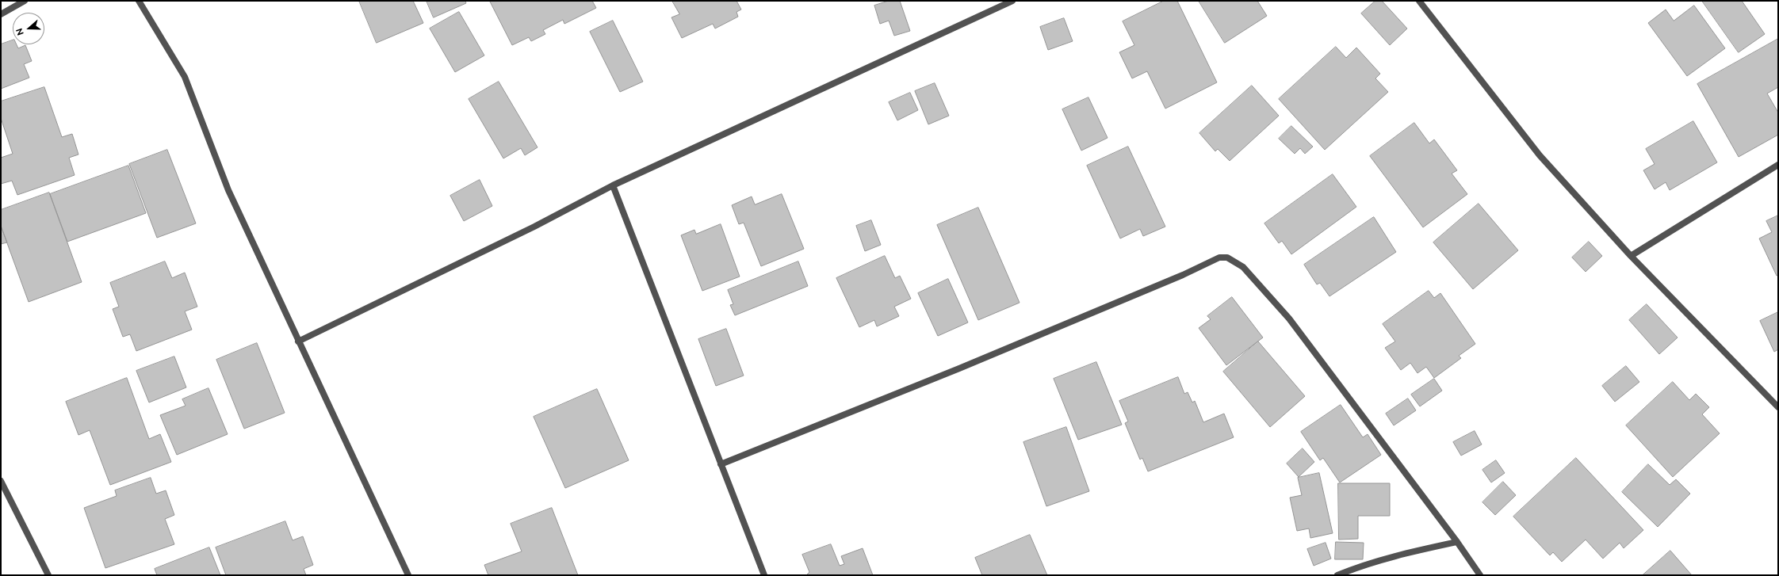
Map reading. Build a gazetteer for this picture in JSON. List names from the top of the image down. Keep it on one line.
{"north":"left"}
